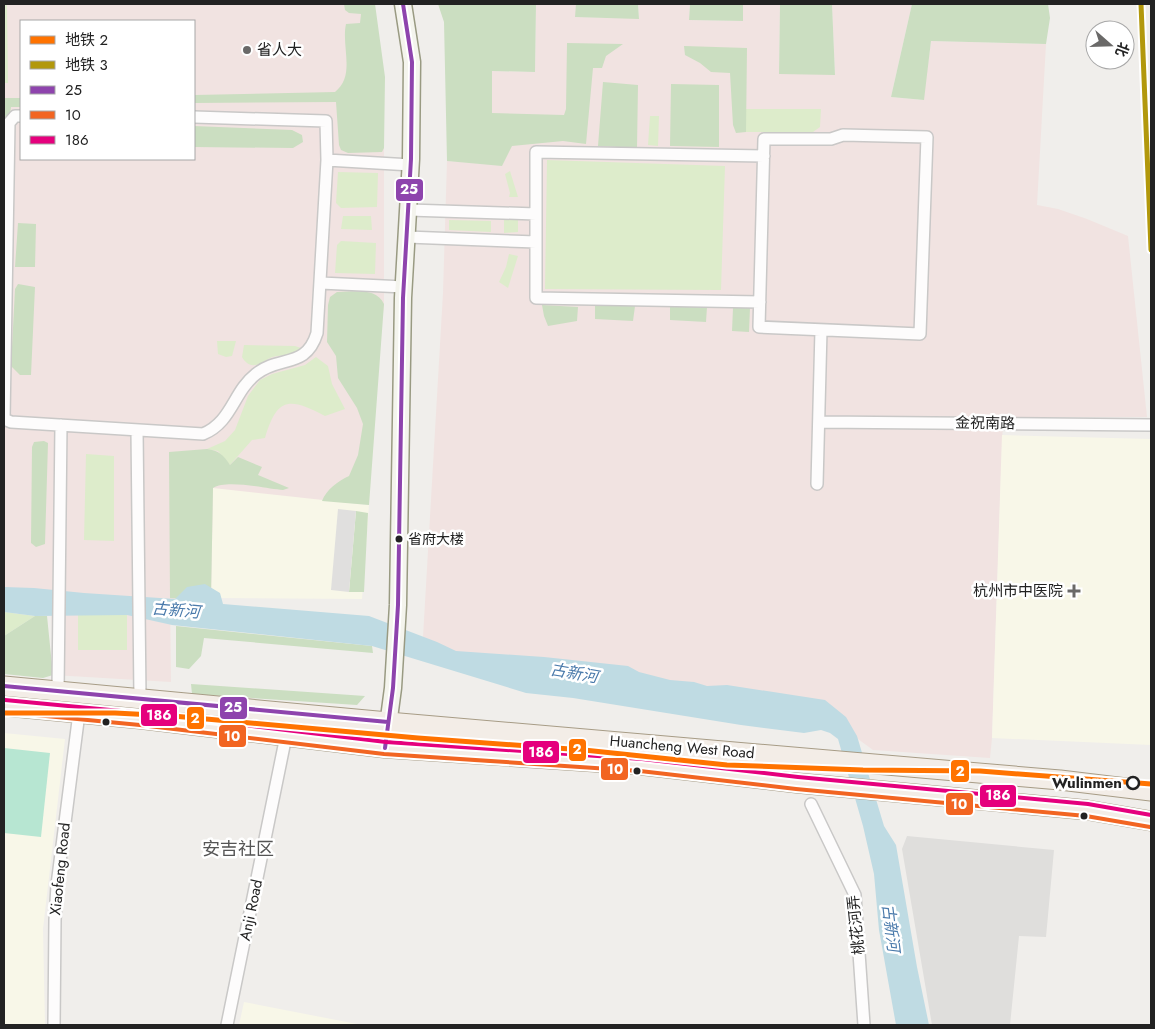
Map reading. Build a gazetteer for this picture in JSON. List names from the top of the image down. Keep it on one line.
{"streets":{"main road":["Huancheng West Road"],"street":["金祝南路","Xiaofeng Road","Anji Road","桃花河弄"]},"districts":["安吉社区"],"water":["古新河"],"places":{"other":["省人大","省府大楼","Wulinmen"],"health":["杭州市中医院"]},"lines":["metro line 3","transit line 25","transit line 186","transit line 10","metro line 2"],"legend":["地铁 2","地铁 3","25","10","186"],"north":"right"}
